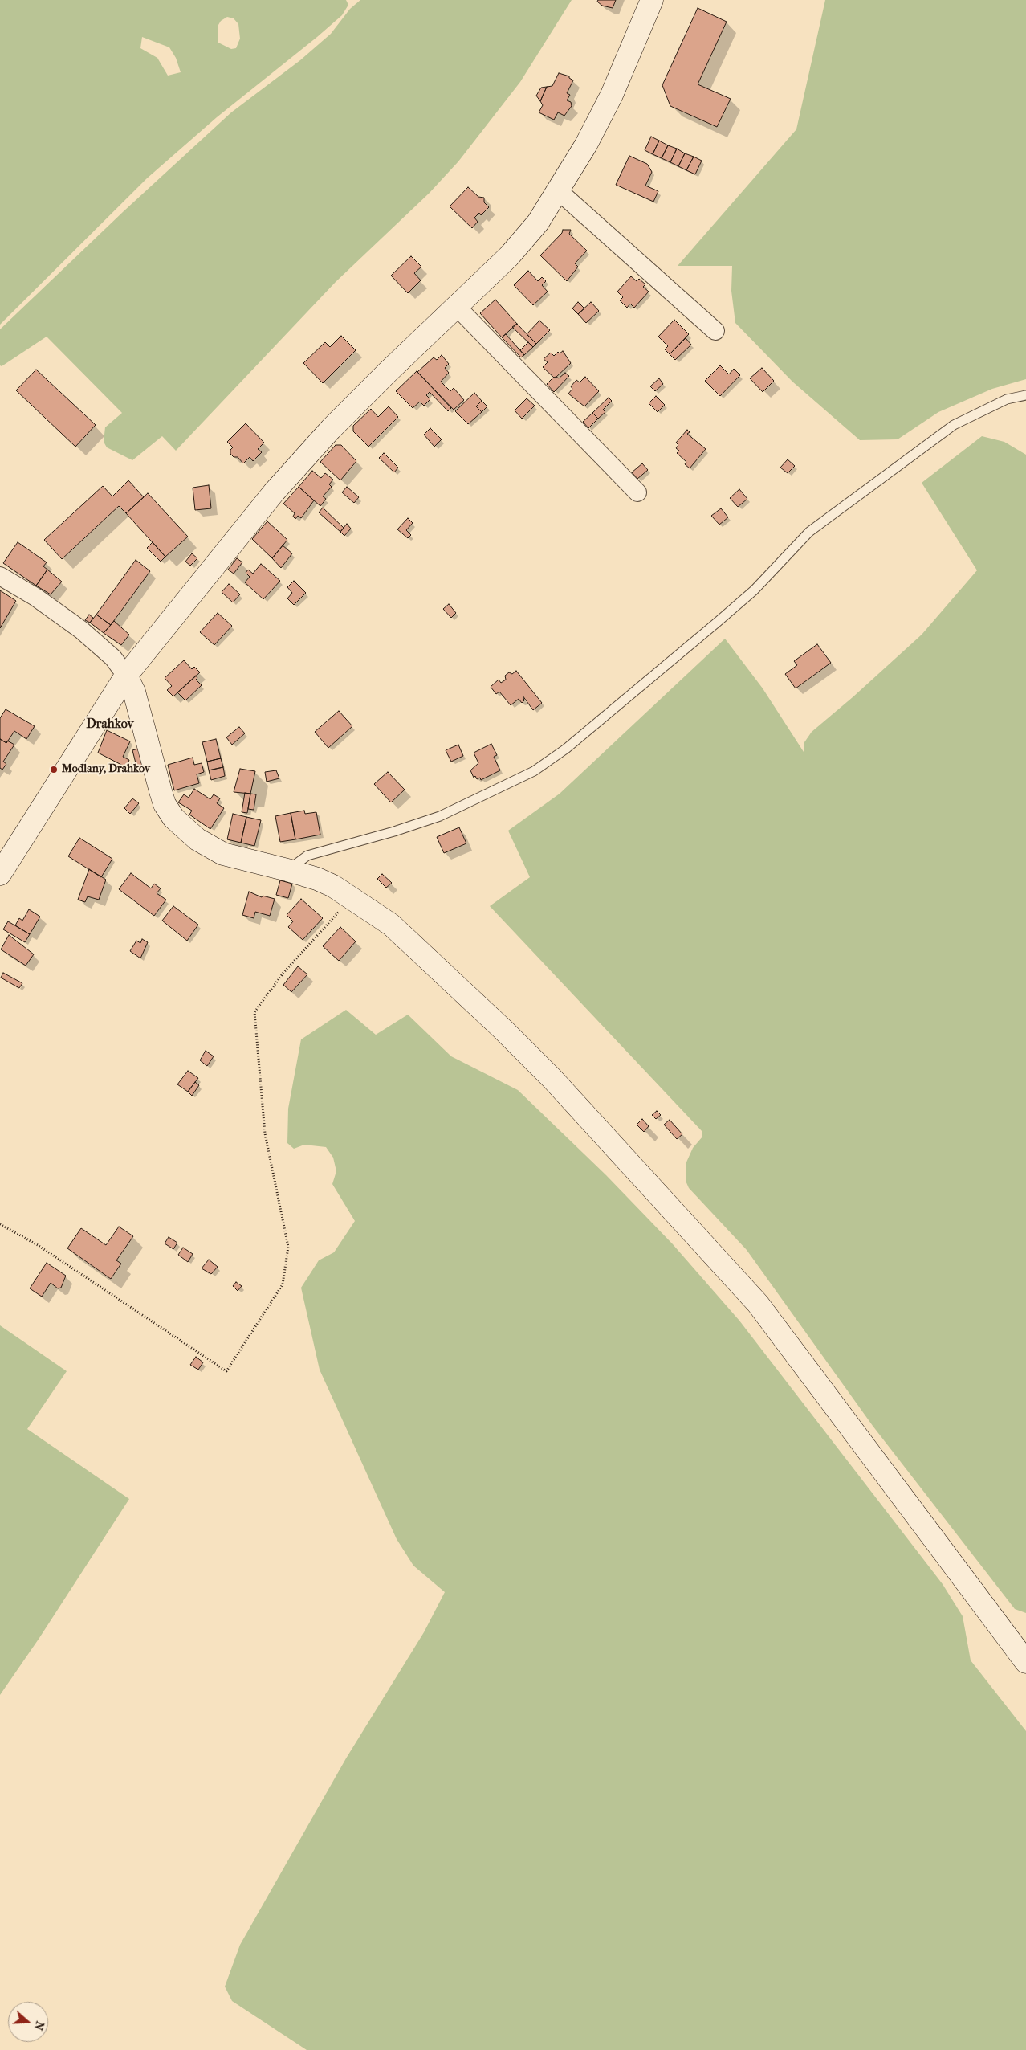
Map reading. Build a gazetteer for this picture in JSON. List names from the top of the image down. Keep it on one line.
{"districts":["Drahkov"],"places":["Modlany, Drahkov"],"north":"right"}
